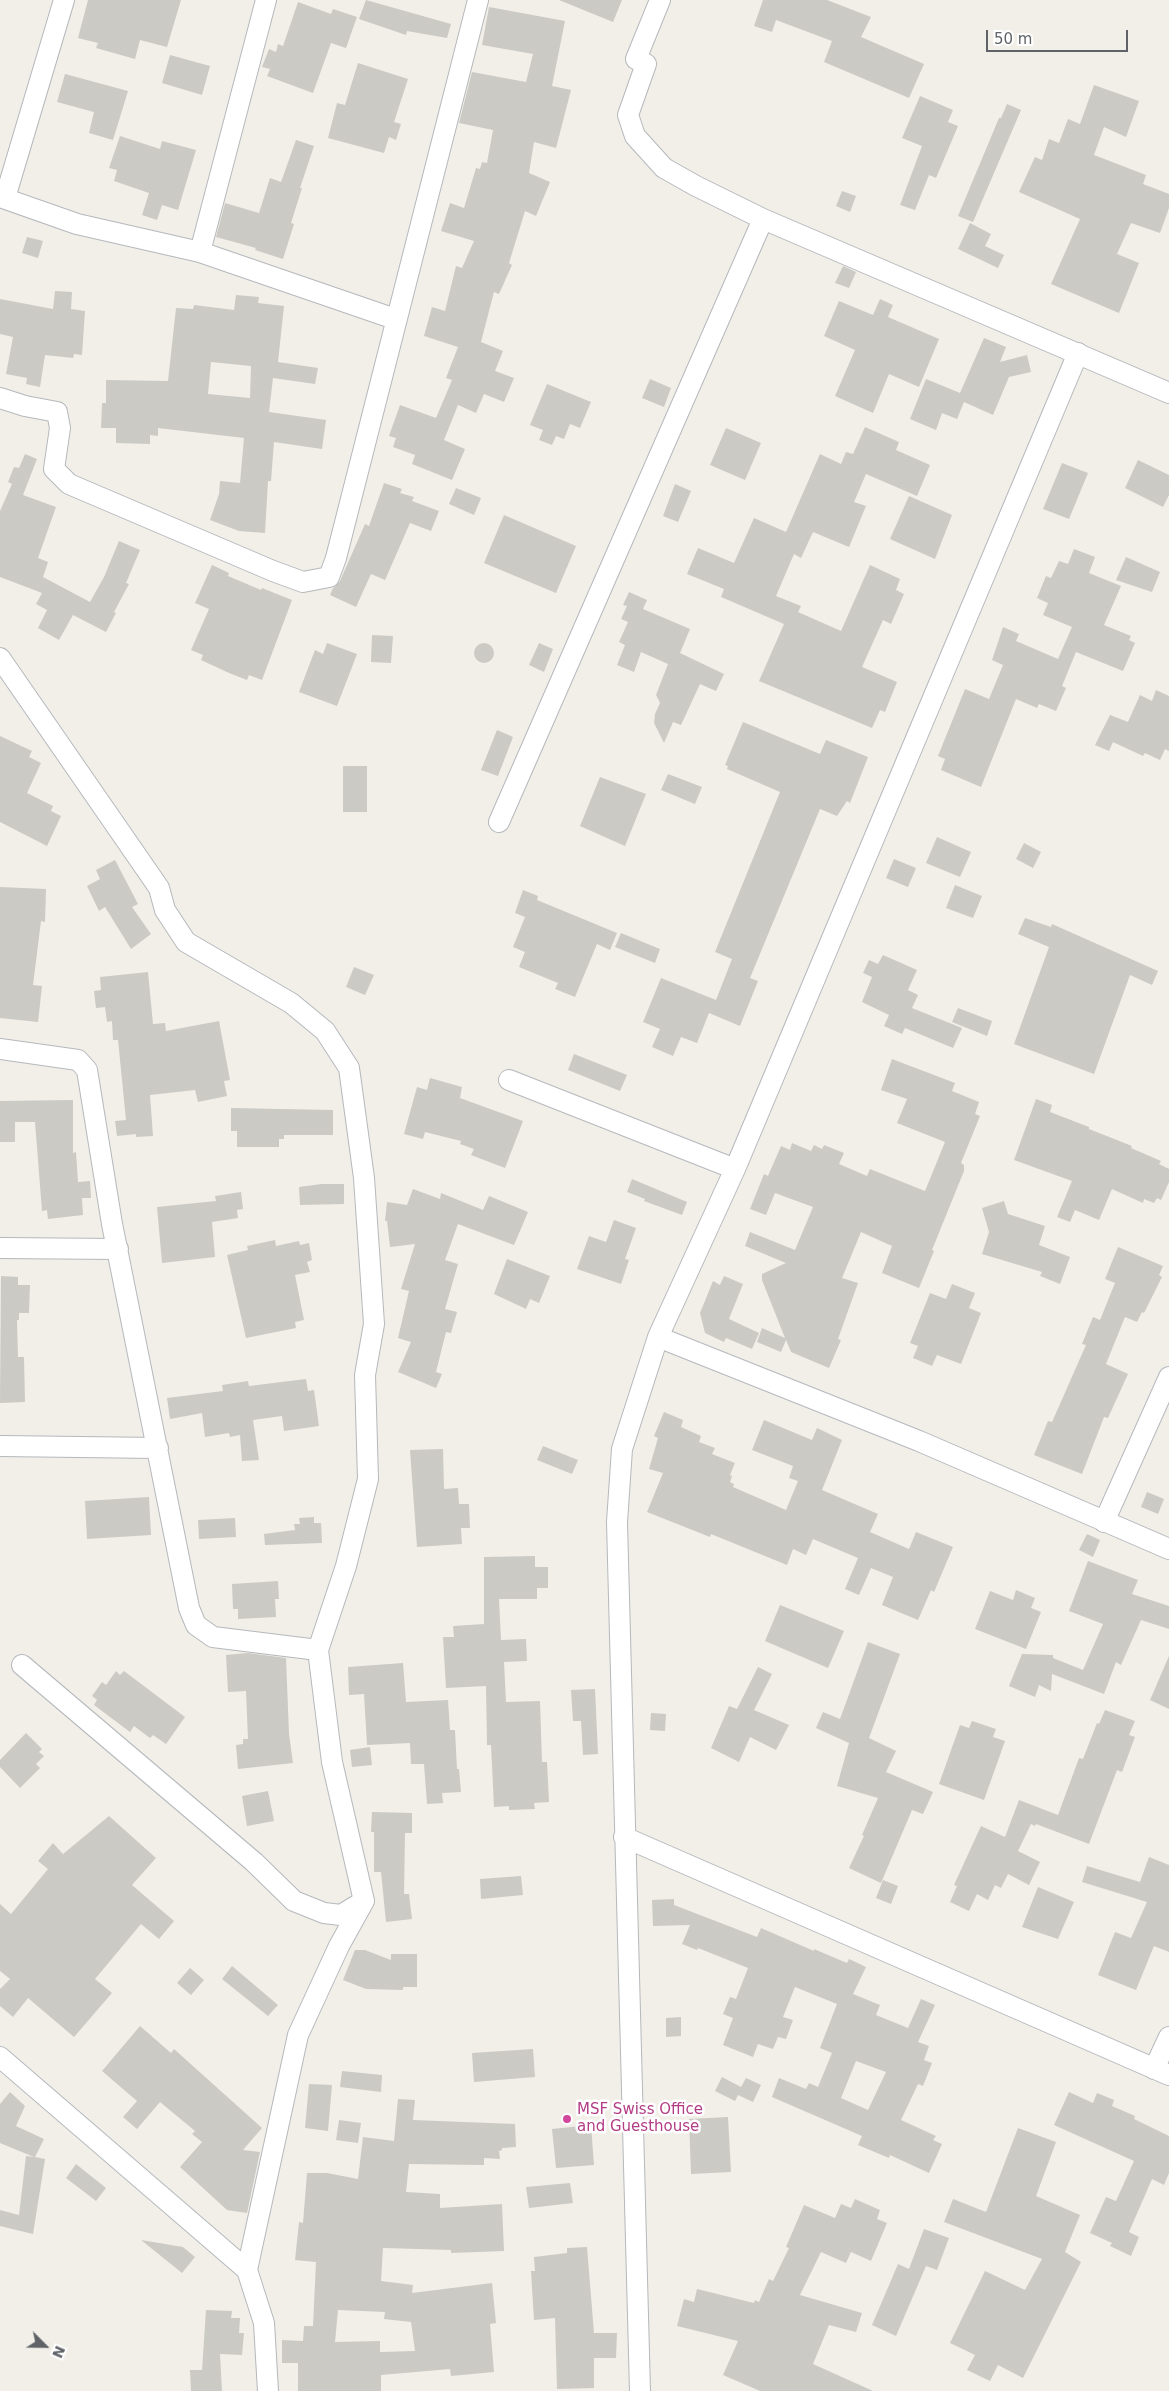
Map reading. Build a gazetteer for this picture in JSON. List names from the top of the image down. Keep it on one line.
{"places":["MSF Swiss Office and Guesthouse"],"scale_bar":"50 m","north":"bottom right"}
